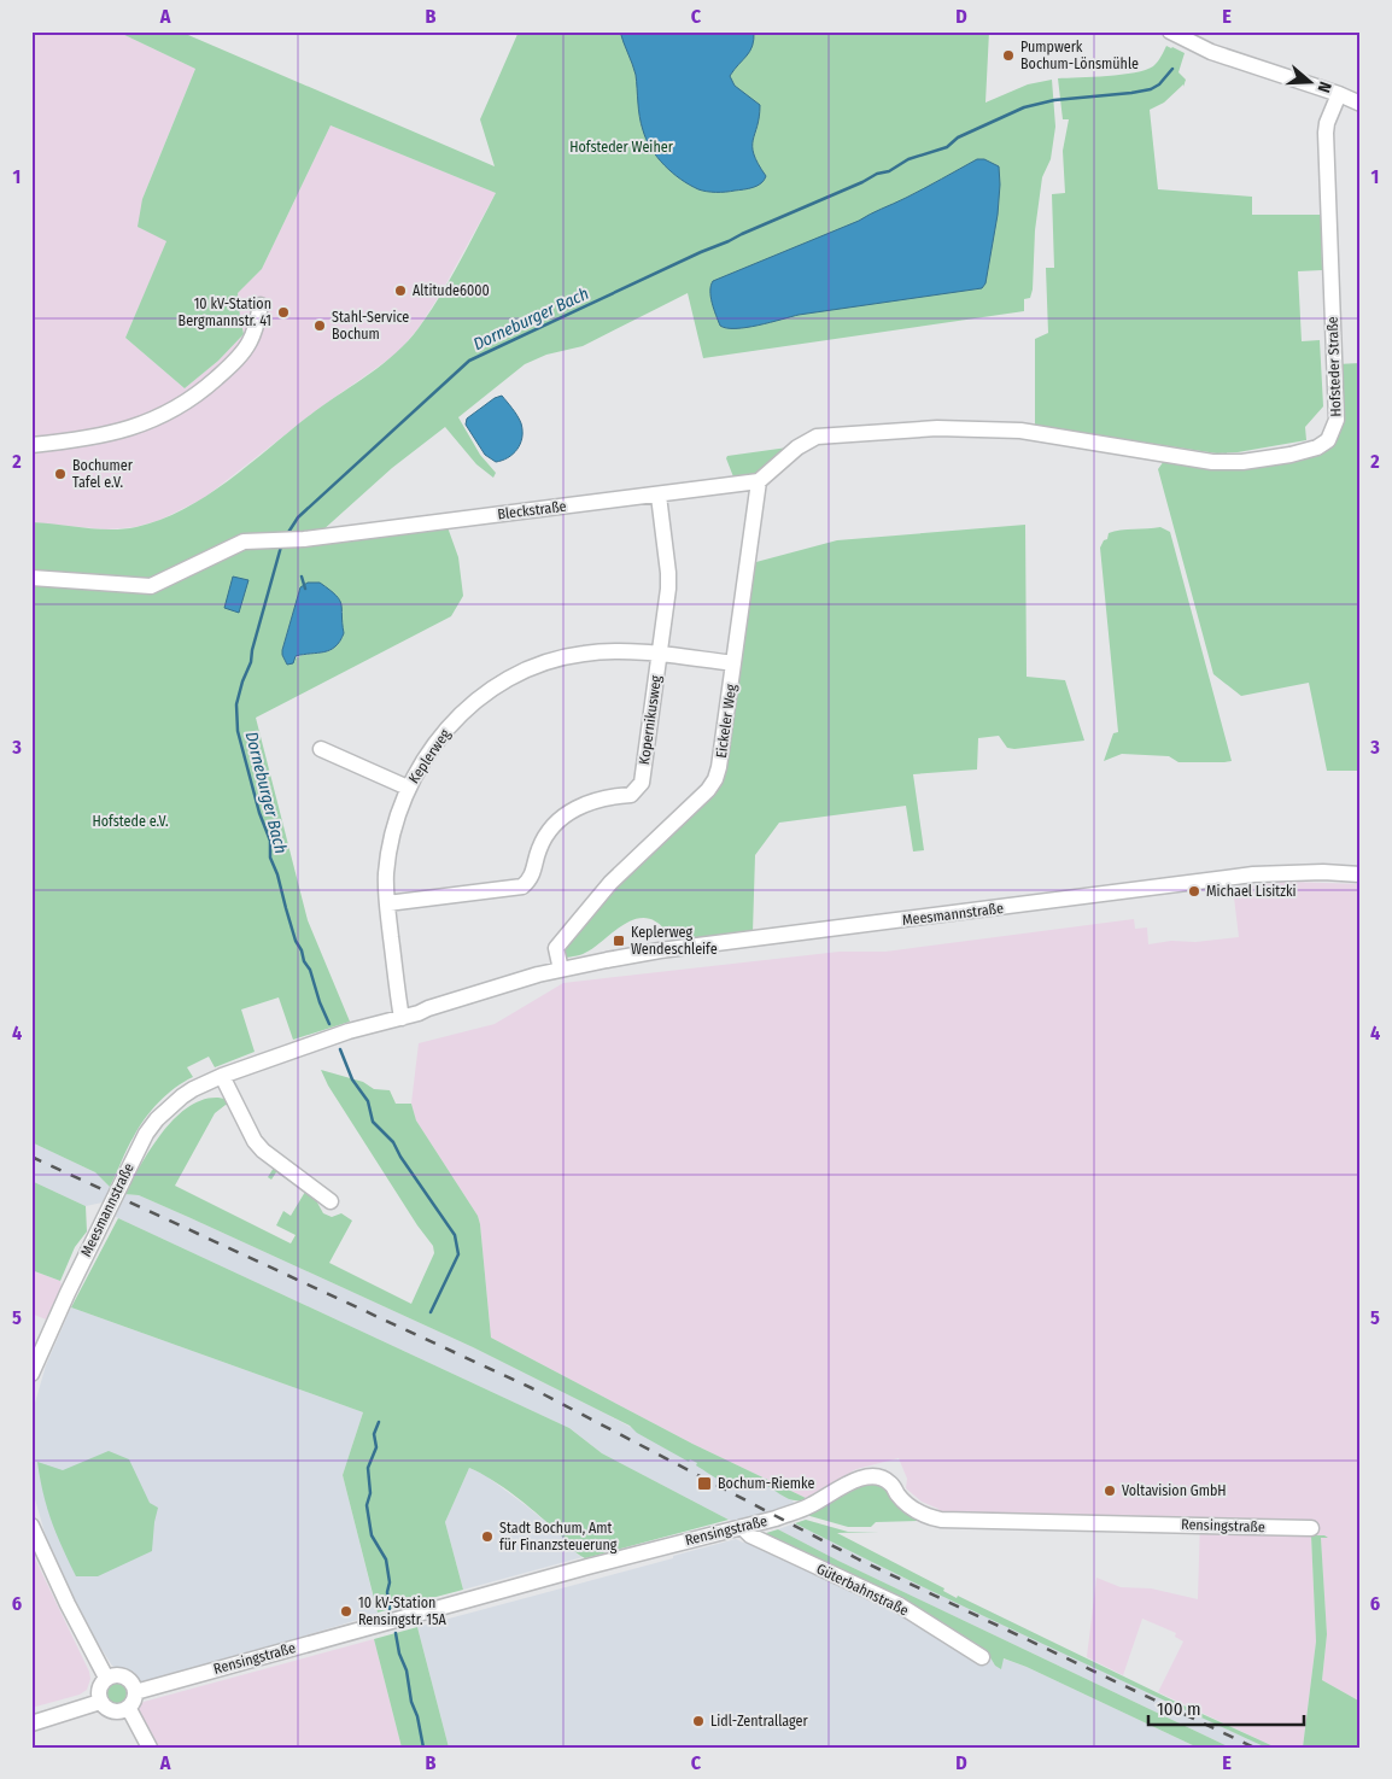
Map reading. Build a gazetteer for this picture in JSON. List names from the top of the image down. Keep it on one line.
{"streets":{"street":["Hofsteder Straße","Bleckstraße","Kopernikusweg","Eickeler Weg","Keplerweg","Meesmannstraße","Rensingstraße","Güterbahnstraße"]},"crossings":[["Hofsteder Straße","Bleckstraße"],["Hofsteder Straße","Eickeler Weg"],["Bleckstraße","Kopernikusweg"],["Bleckstraße","Eickeler Weg"],["Kopernikusweg","Keplerweg"],["Eickeler Weg","Keplerweg"],["Eickeler Weg","Meesmannstraße"],["Keplerweg","Meesmannstraße"],["Rensingstraße","Güterbahnstraße"]],"water":["Dorneburger Bach"],"parks":["Hofsteder Weiher","Hofstede e.V."],"places":{"other":["Pumpwerk Bochum-Lönsmühle","Altitude6000","10 kV-Station Bergmannstr. 41","Stahl-Service Bochum","Bochumer Tafel e.V.","Michael Lisitzki","Voltavision GmbH","Stadt Bochum, Amt für Finanzsteuerung","10 kV-Station Rensingstr. 15A","Lidl-Zentrallager"],"transit":["Keplerweg Wendeschleife","Bochum-Riemke"]},"scale_bar":"100 m","north":"right","grid":{"columns":["A","B","C","D","E"],"rows":["1","2","3","4","5","6"]}}
